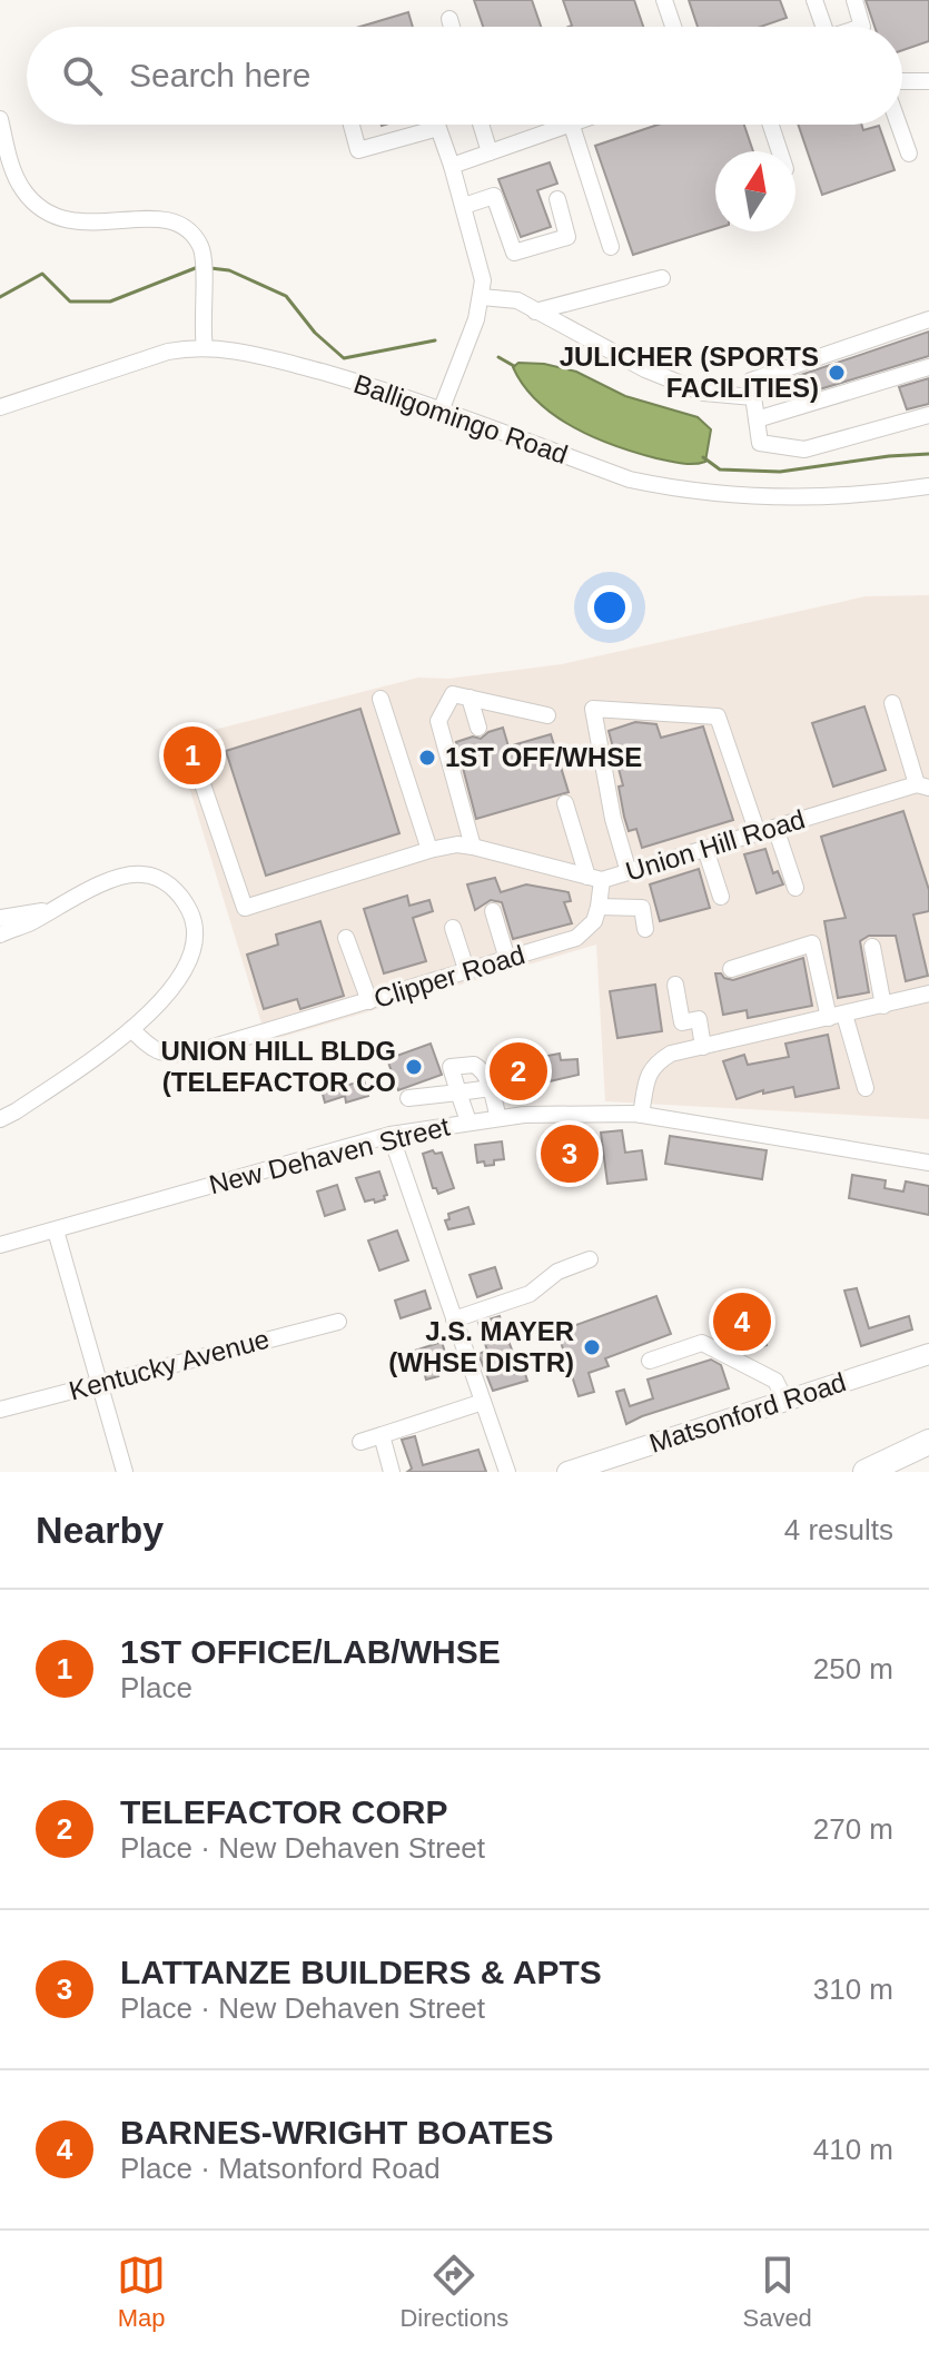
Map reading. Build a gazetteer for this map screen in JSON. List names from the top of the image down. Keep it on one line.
{"streets":{"main road":["Matsonford Road"],"street":["Balligomingo Road","Union Hill Road","Clipper Road","New Dehaven Street","Kentucky Avenue"]},"places":["JULICHER (SPORTS FACILITIES)","1ST OFF/WHSE","UNION HILL BLDG (TELEFACTOR CO","J.S. MAYER (WHSE DISTR)"],"north":"top","page":{"search":"Search here","pins":["1","2","3","4"],"heading":["Nearby","4 results"],"list":[{"mark":"1","name":"1ST OFFICE/LAB/WHSE","note":"Place","value":"250 m"},{"mark":"2","name":"TELEFACTOR CORP","note":"Place · New Dehaven Street","value":"270 m"},{"mark":"3","name":"LATTANZE BUILDERS & APTS","note":"Place · New Dehaven Street","value":"310 m"},{"mark":"4","name":"BARNES-WRIGHT BOATES","note":"Place · Matsonford Road","value":"410 m"}],"nav":["Map","Directions","Saved"]}}
